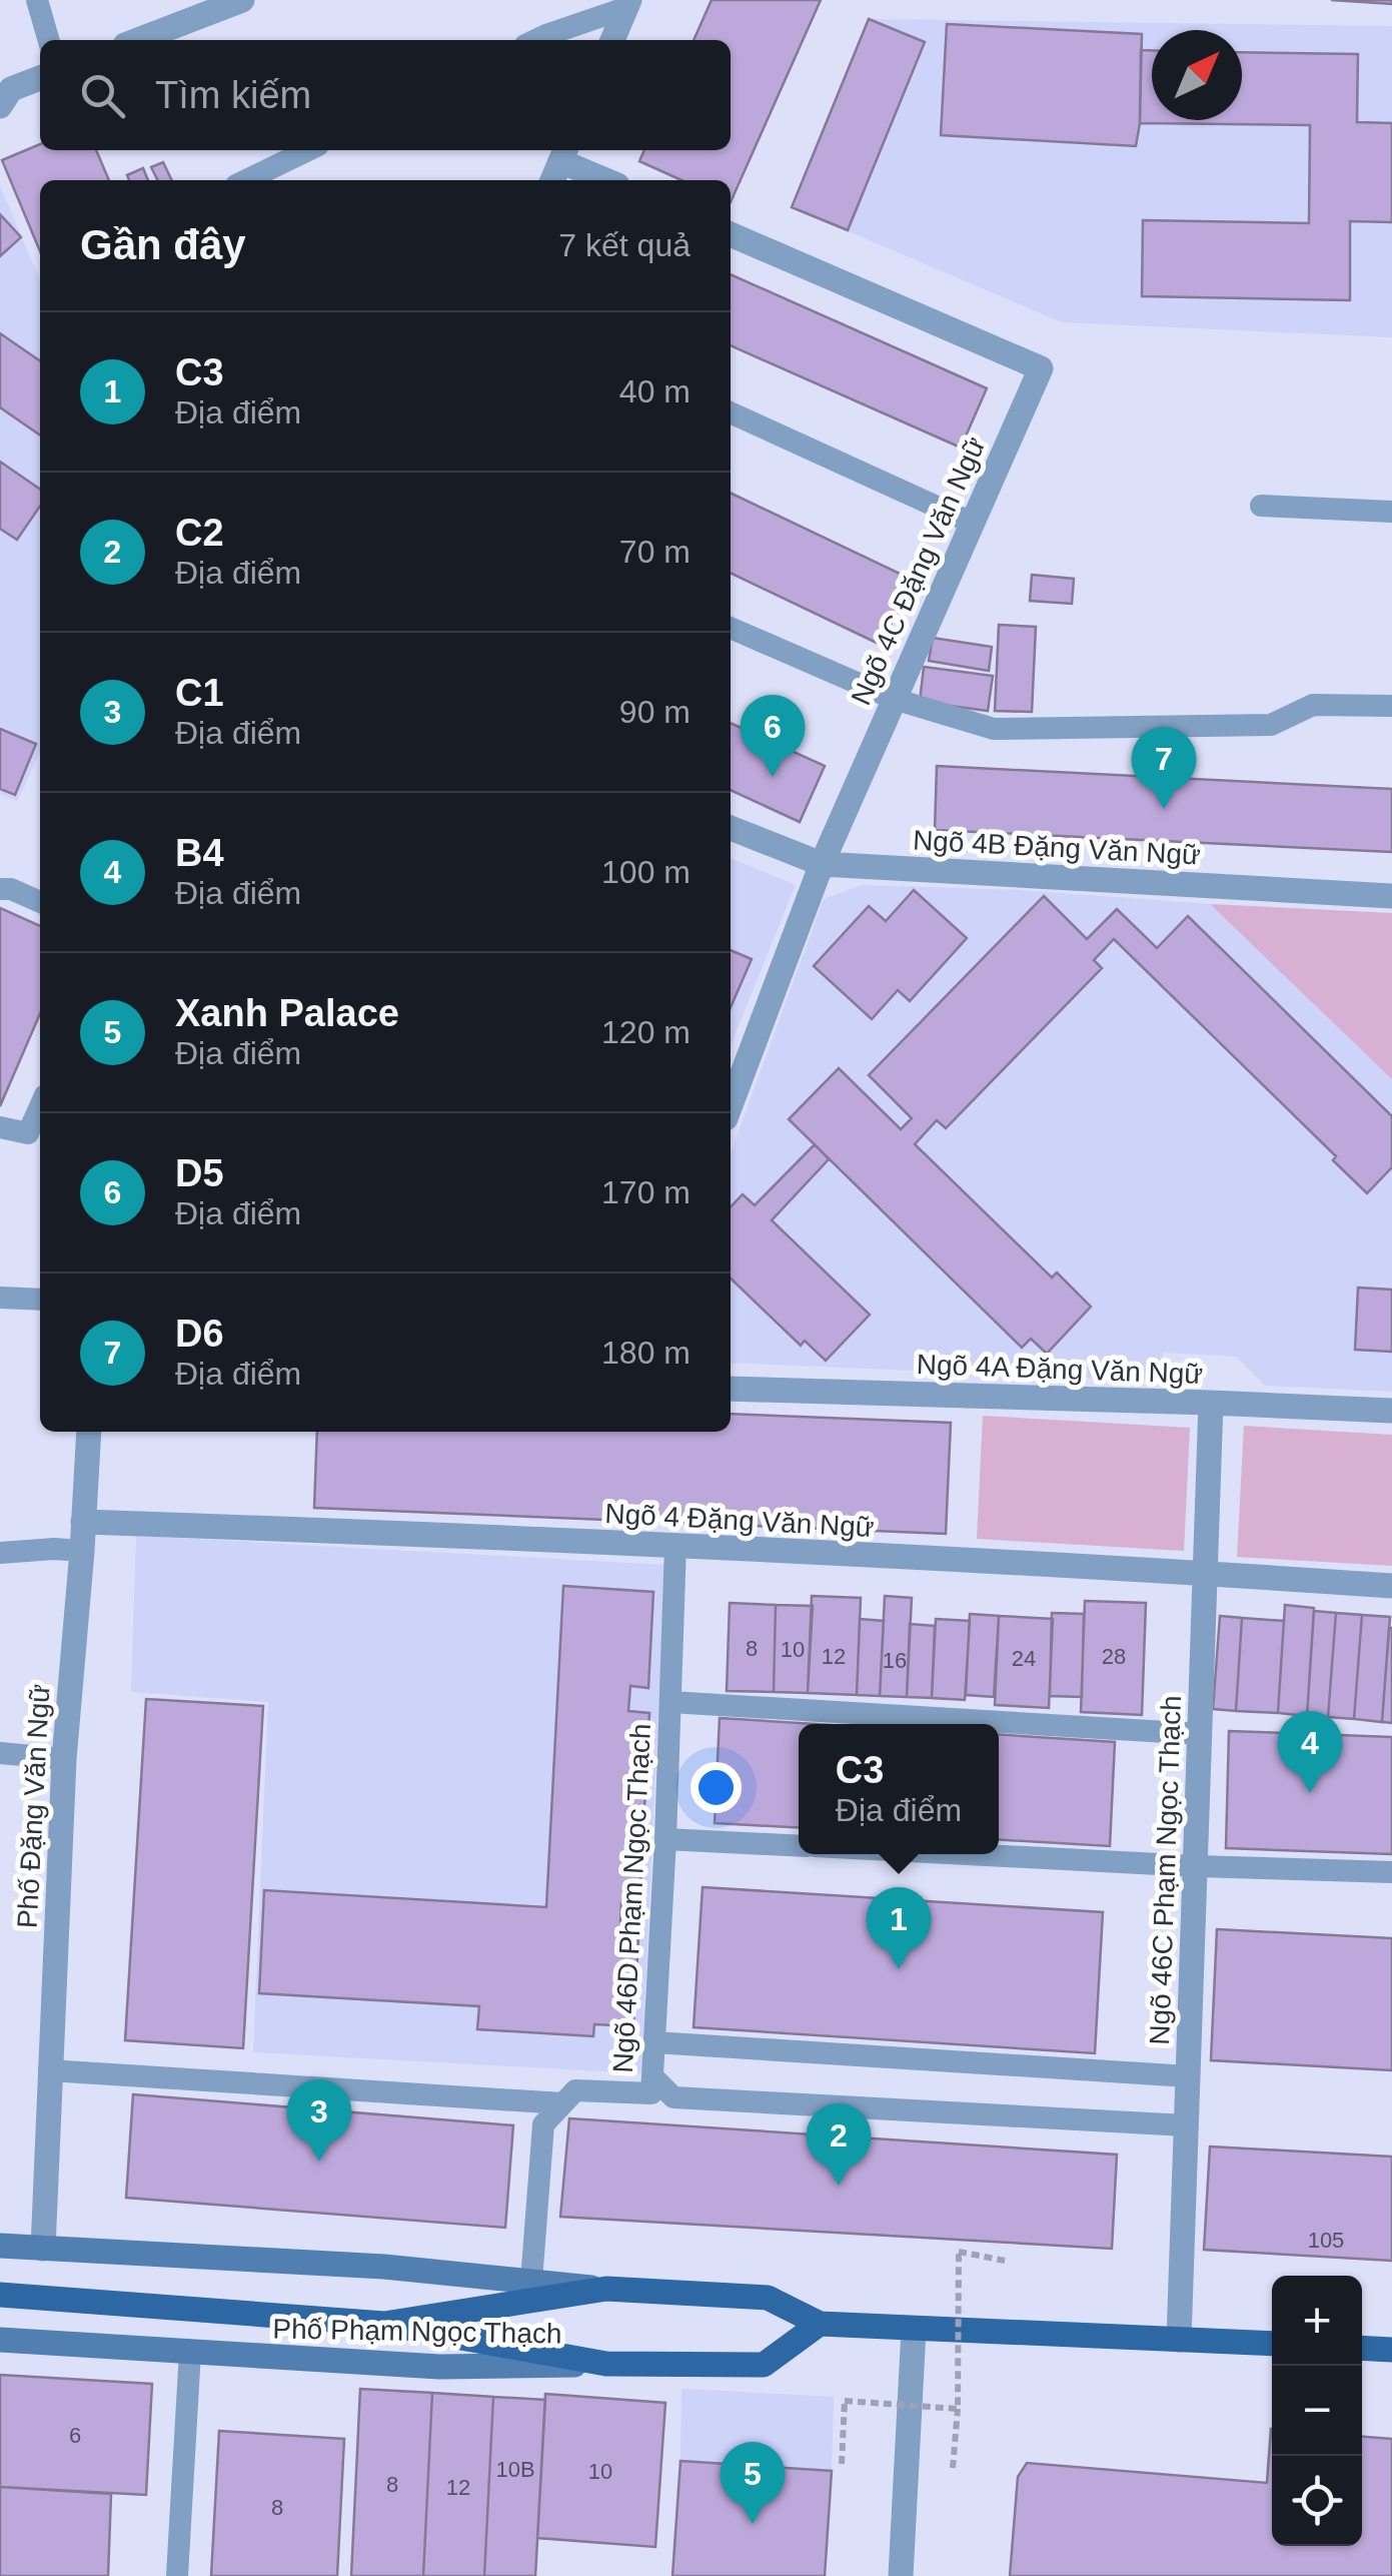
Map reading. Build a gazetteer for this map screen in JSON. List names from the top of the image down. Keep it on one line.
{"streets":{"main road":["Phố Phạm Ngọc Thạch"],"street":["Ngõ 4C Đặng Văn Ngữ","Ngõ 4B Đặng Văn Ngữ","Ngõ 4A Đặng Văn Ngữ","Ngõ 4 Đặng Văn Ngữ","Phố Đặng Văn Ngữ","Ngõ 46C Phạm Ngọc Thạch"],"lane":["Ngõ 46D Phạm Ngọc Thạch"]},"crossings":[["Ngõ 4C Đặng Văn Ngữ","Ngõ 4B Đặng Văn Ngữ"],["Ngõ 4A Đặng Văn Ngữ","Ngõ 46C Phạm Ngọc Thạch"],["Ngõ 4 Đặng Văn Ngữ","Phố Đặng Văn Ngữ"],["Ngõ 4 Đặng Văn Ngữ","Ngõ 46C Phạm Ngọc Thạch"],["Ngõ 4 Đặng Văn Ngữ","Ngõ 46D Phạm Ngọc Thạch"],["Phố Đặng Văn Ngữ","Phố Phạm Ngọc Thạch"],["Ngõ 46C Phạm Ngọc Thạch","Phố Phạm Ngọc Thạch"]],"house_numbers":["8","10","12","28","24","16","105","6","10B","10","8","12","8"],"north":"top right","page":{"search":"Tìm kiếm","heading":["Gần đây","7 kết quả"],"list":[{"mark":"1","name":"C3","note":"Địa điểm","value":"40 m"},{"mark":"2","name":"C2","note":"Địa điểm","value":"70 m"},{"mark":"3","name":"C1","note":"Địa điểm","value":"90 m"},{"mark":"4","name":"B4","note":"Địa điểm","value":"100 m"},{"mark":"5","name":"Xanh Palace","note":"Địa điểm","value":"120 m"},{"mark":"6","name":"D5","note":"Địa điểm","value":"170 m"},{"mark":"7","name":"D6","note":"Địa điểm","value":"180 m"}],"pins":["6","7","4","1","3","2","5"],"popup":["C3","Địa điểm"],"map_buttons":["+","−"]}}
